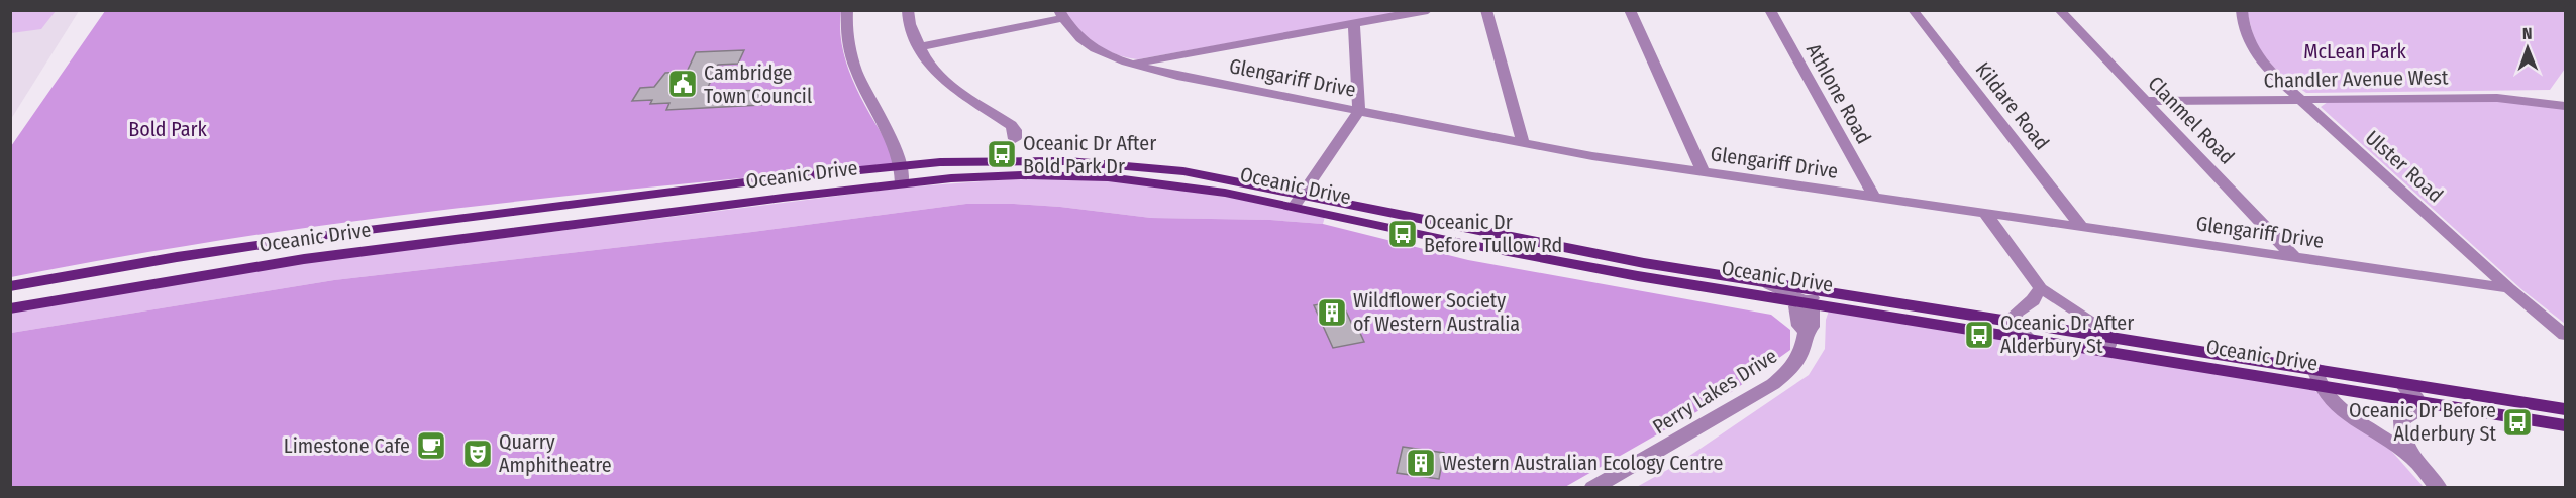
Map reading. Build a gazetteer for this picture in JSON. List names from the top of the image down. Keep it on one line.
{"streets":{"main road":["Oceanic Drive"],"street":["Glengariff Drive","Chandler Avenue West","Athlone Road","Kildare Road","Clanmel Road","Ulster Road","Perry Lakes Drive"]},"crossings":[["Glengariff Drive","Athlone Road"],["Glengariff Drive","Kildare Road"],["Glengariff Drive","Clanmel Road"],["Glengariff Drive","Ulster Road"],["Chandler Avenue West","Clanmel Road"],["Chandler Avenue West","Ulster Road"],["Oceanic Drive","Perry Lakes Drive"]],"parks":["McLean Park","Bold Park"],"places":{"public building":["Cambridge Town Council"],"bus stop":["Oceanic Dr After Bold Park Dr","Oceanic Dr Before Tullow Rd","Oceanic Dr After Alderbury St","Oceanic Dr Before Alderbury St"],"building":["Wildflower Society of Western Australia","Western Australian Ecology Centre"],"cafe":["Limestone Cafe"],"theatre":["Quarry Amphitheatre"]},"north":"top"}
